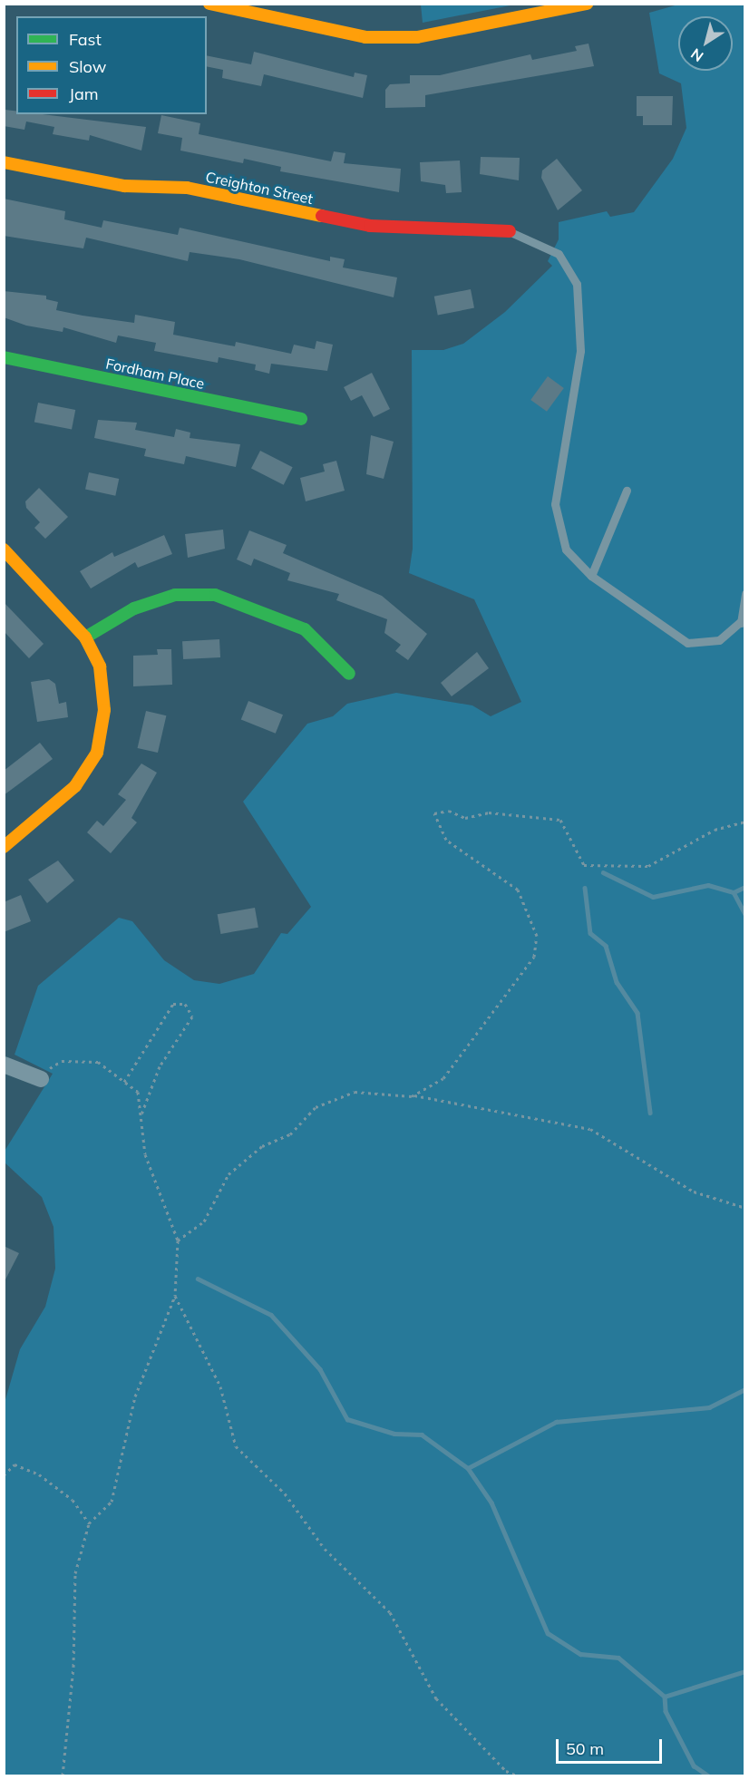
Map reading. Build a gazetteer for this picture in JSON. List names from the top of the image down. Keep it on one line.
{"streets":{"street":["Creighton Street","Fordham Place"]},"legend":["Fast","Slow","Jam"],"scale_bar":"50 m","north":"bottom left"}
